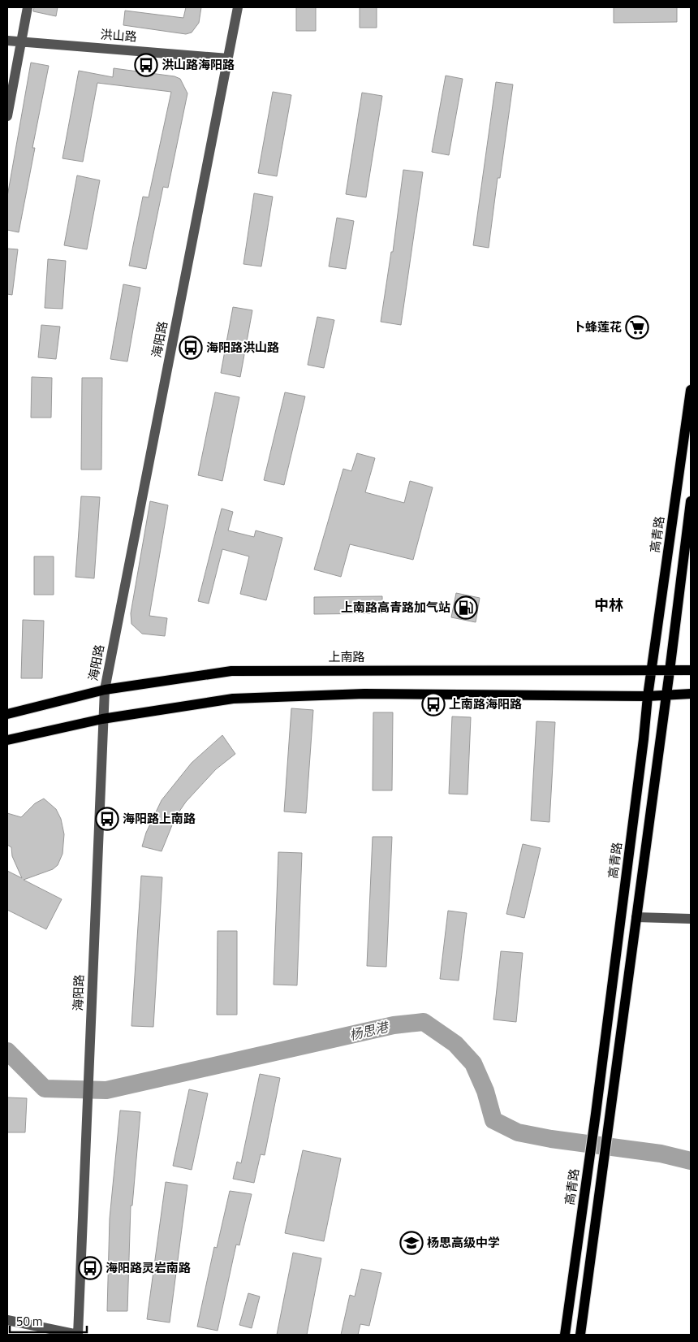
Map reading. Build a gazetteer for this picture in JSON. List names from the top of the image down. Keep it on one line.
{"streets":{"main road":["高青路","上南路"],"street":["洪山路","海阳路"]},"crossings":[["洪山路","海阳路"],["海阳路","上南路"],["高青路","上南路"]],"districts":["中林"],"water":["杨思港"],"places":{"bus stop":["洪山路海阳路","海阳路洪山路","上南路海阳路","海阳路上南路","海阳路灵岩南路"],"supermarket":["卜蜂莲花"],"fuel station":["上南路高青路加气站"],"school or university":["杨思高级中学"]},"scale_bar":"50 m"}
